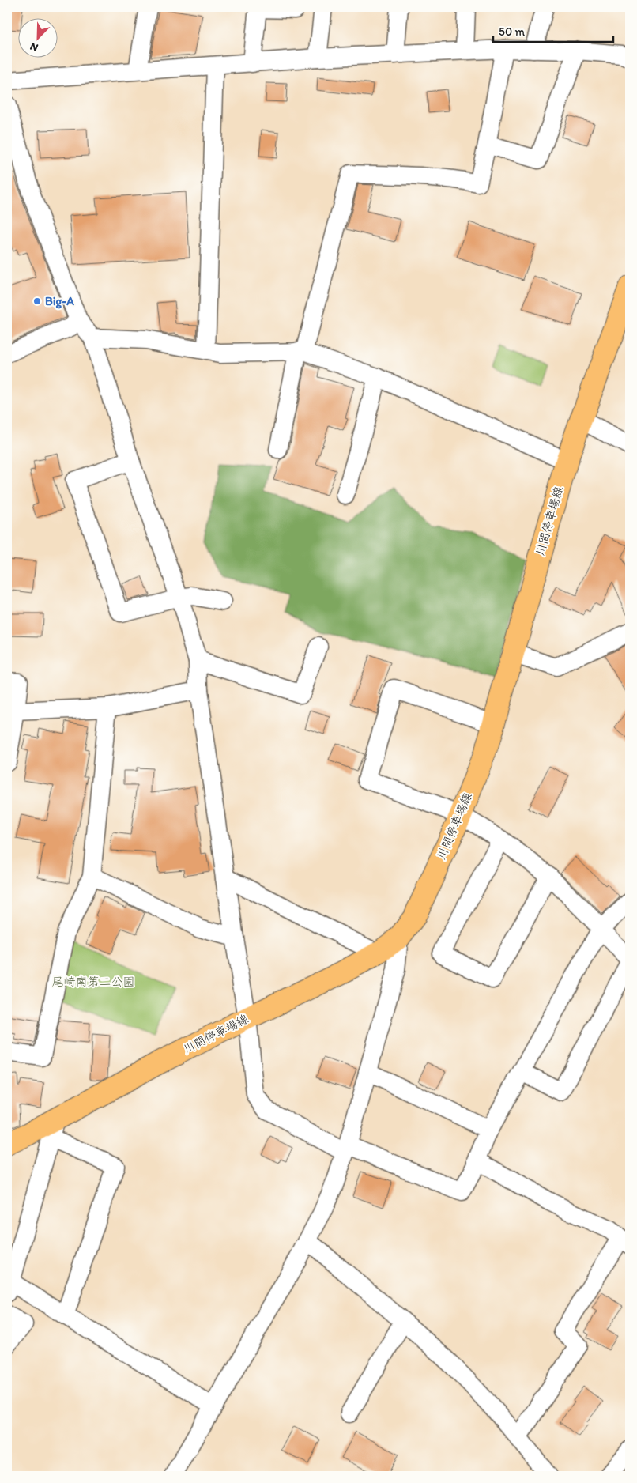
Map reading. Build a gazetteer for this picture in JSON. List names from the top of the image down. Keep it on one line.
{"streets":{"main road":["川間停車場線"]},"parks":["尾崎南第二公園"],"places":["Big-A"],"scale_bar":"50 m","north":"bottom left"}
